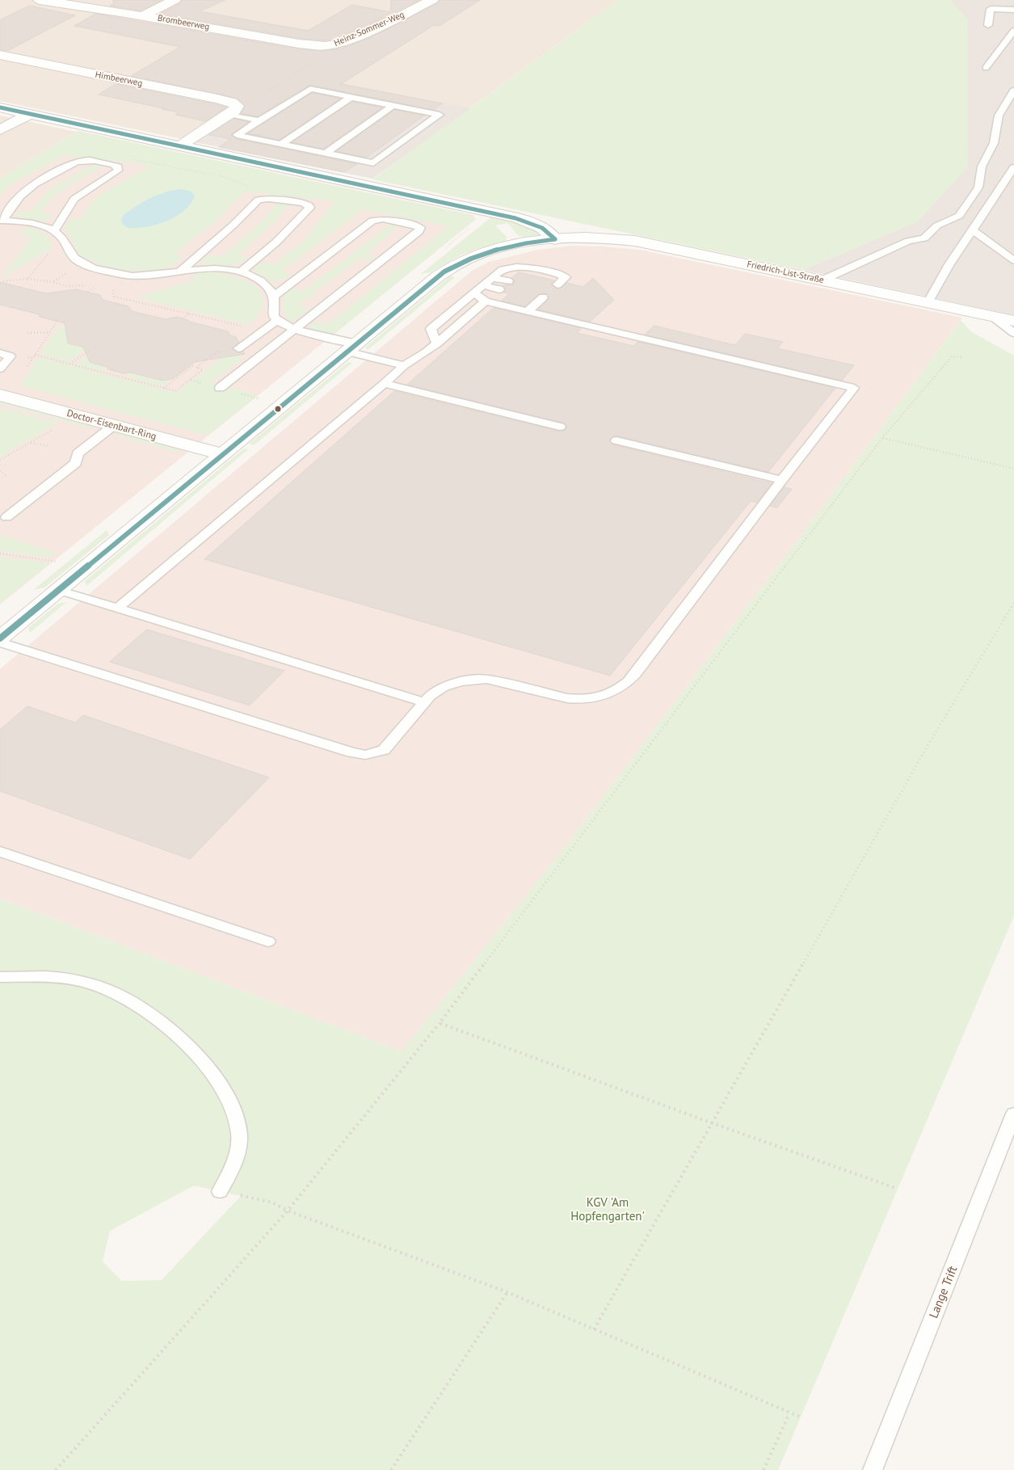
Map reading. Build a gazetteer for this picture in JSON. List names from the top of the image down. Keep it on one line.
{"streets":{"street":["Brombeerweg","Heinz-Sommer-Weg","Himbeerweg","Friedrich-List-Straße","Doctor-Eisenbart-Ring"],"lane":["Lange Trift"]},"crossings":[["Brombeerweg","Heinz-Sommer-Weg"],["Friedrich-List-Straße","Doctor-Eisenbart-Ring"]],"parks":["KGV 'Am Hopfengarten'"]}
